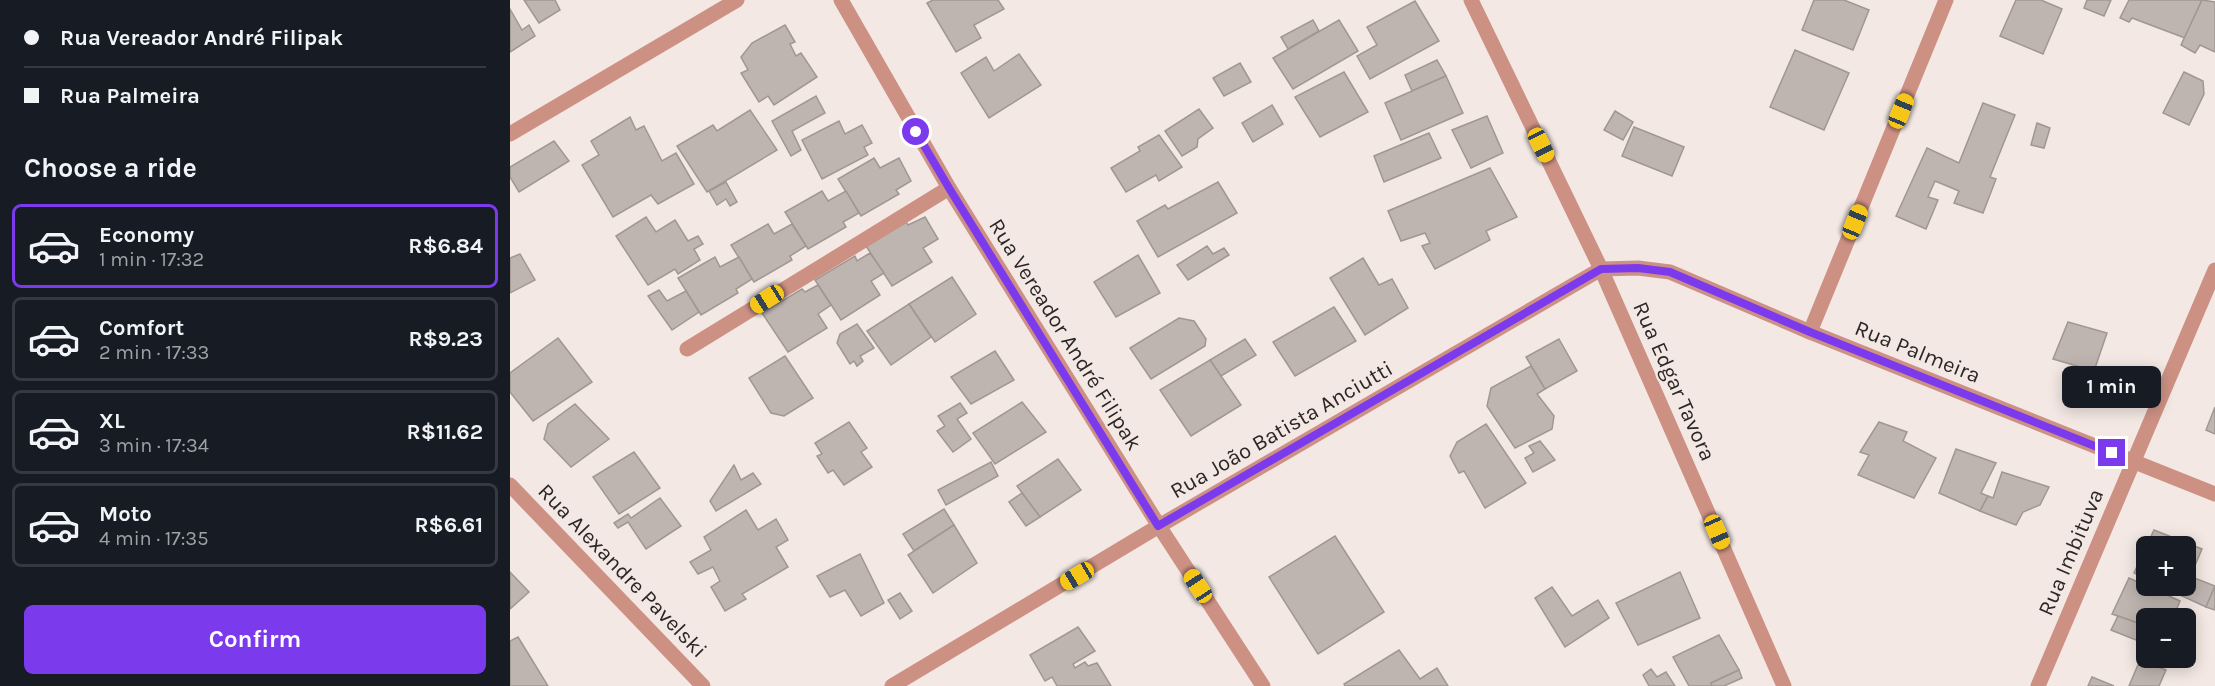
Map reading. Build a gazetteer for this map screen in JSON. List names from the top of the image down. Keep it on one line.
{"streets":{"street":["Rua Vereador André Filipak","Rua Palmeira","Rua Edgar Tavora","Rua João Batista Anciutti","Rua Imbituva","Rua Alexandre Pavelski"]},"crossings":[["Rua Vereador André Filipak","Rua João Batista Anciutti"],["Rua Palmeira","Rua Edgar Tavora"],["Rua Palmeira","Rua João Batista Anciutti"],["Rua Palmeira","Rua Imbituva"],["Rua Edgar Tavora","Rua João Batista Anciutti"]],"page":{"banner":["Rua Vereador André Filipak","Rua Palmeira"],"heading":"Choose a ride","list":[{"name":"Economy","note":"1 min · 17:32","value":"R$6.84"},{"name":"Comfort","note":"2 min · 17:33","value":"R$9.23"},{"name":"XL","note":"3 min · 17:34","value":"R$11.62"},{"name":"Moto","note":"4 min · 17:35","value":"R$6.61"}],"bubble":"1 min","map_buttons":["+","−"],"buttons":"Confirm"}}
